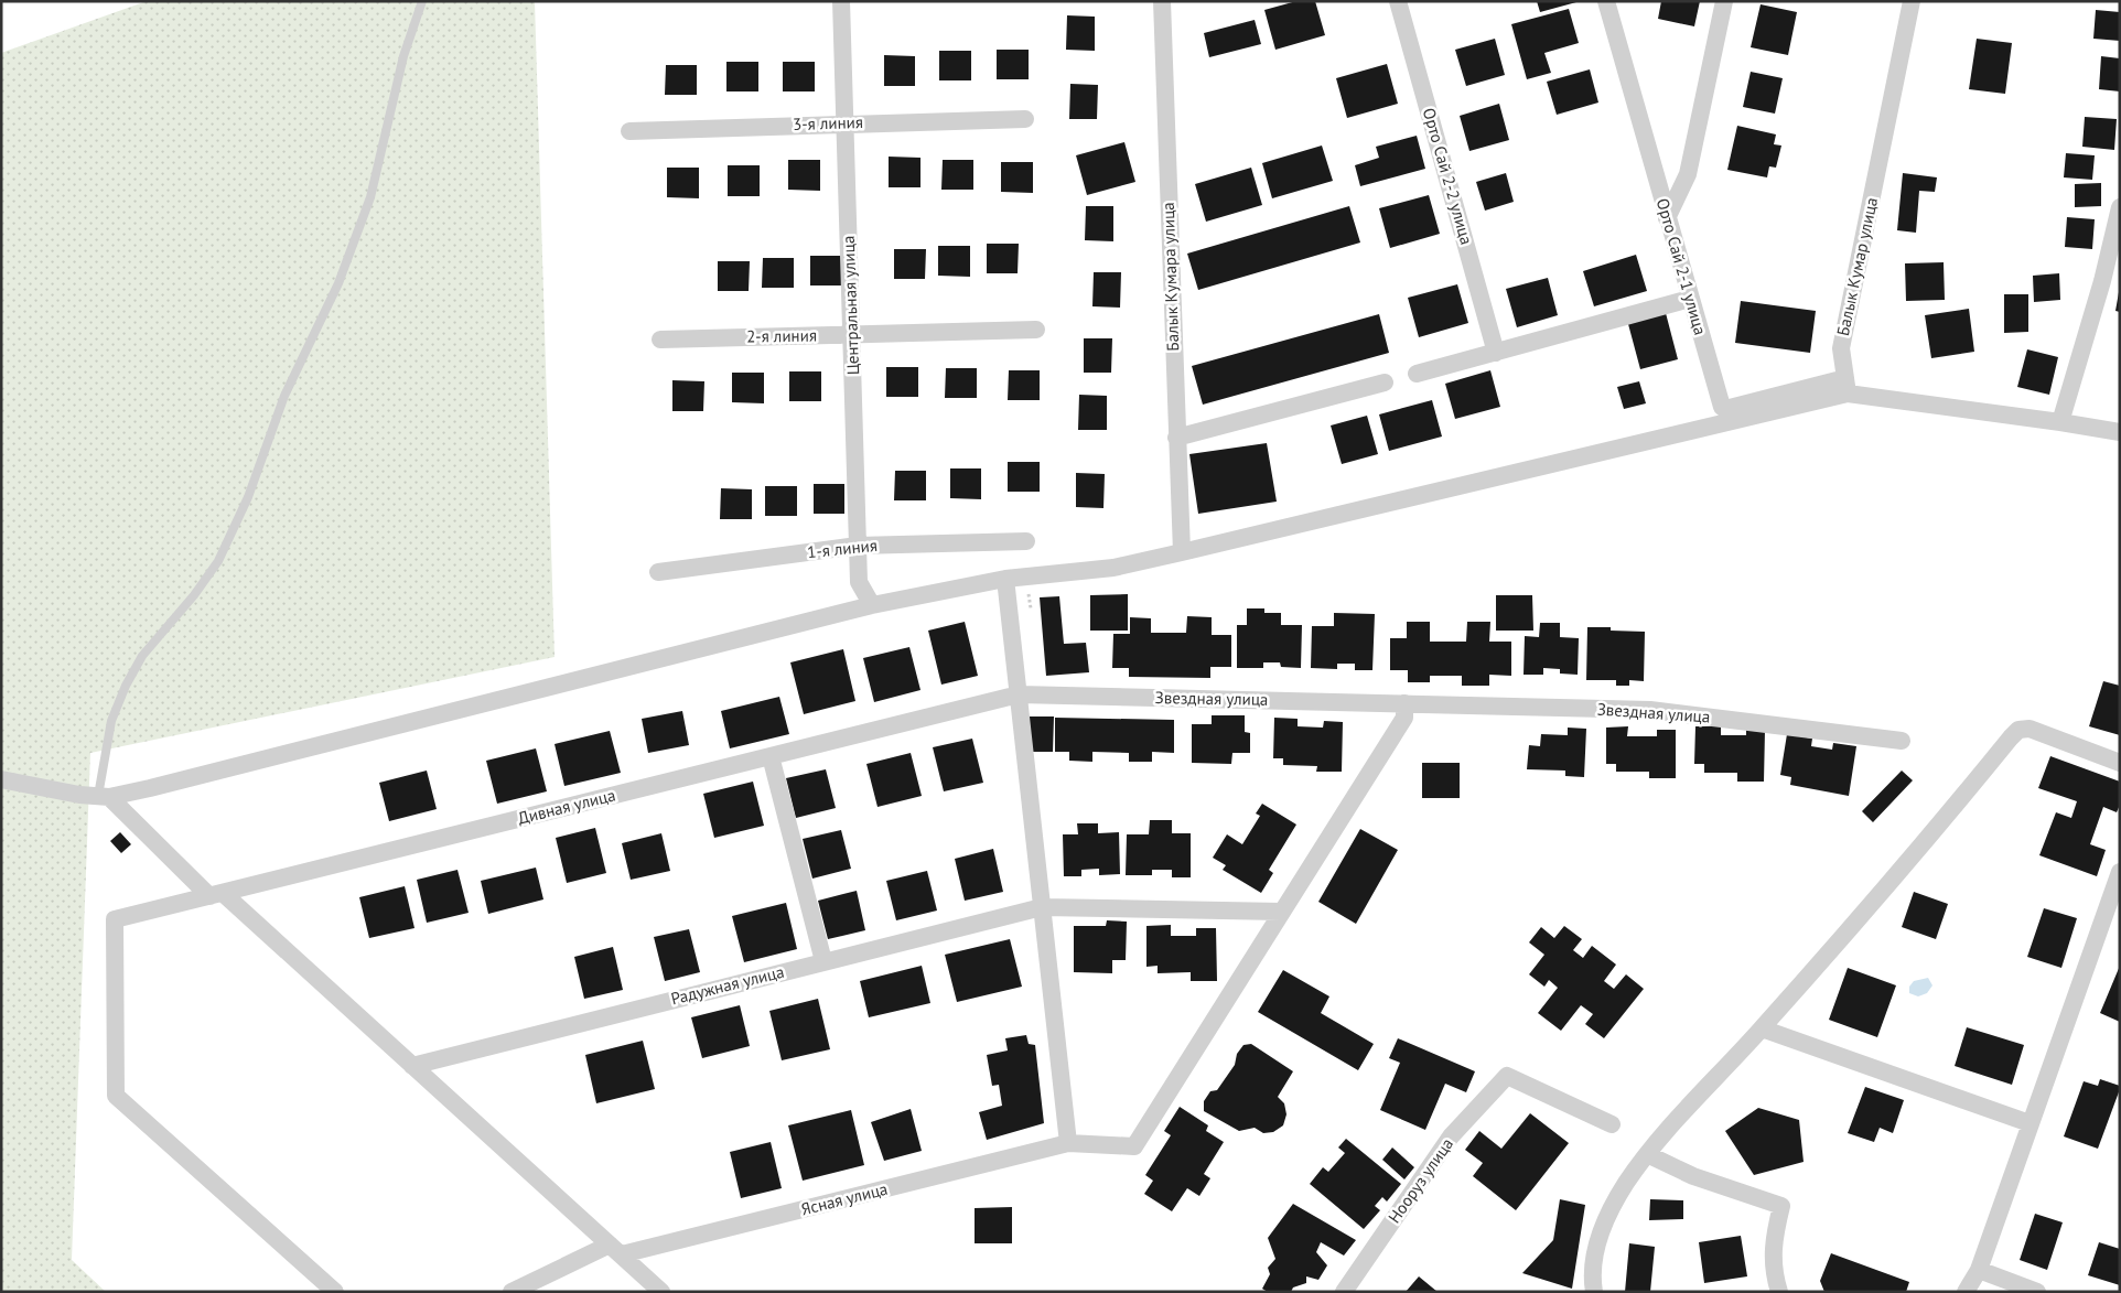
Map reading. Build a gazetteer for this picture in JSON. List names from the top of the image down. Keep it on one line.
{"streets":{"street":["3-я линия","Орто Сай 2-2 улица","Орто Сай 2-1 улица","Балык Кумар улица","Балык Кумара улица","Центральная улица","2-я линия","1-я линия","Звездная улица","Дивная улица","Радужная улица","Нооруз улица","Ясная улица"]},"crossings":[["3-я линия","Центральная улица"],["Орто Сай 2-1 улица","Балык Кумар улица"],["Центральная улица","2-я линия"],["Центральная улица","1-я линия"],["Звездная улица","Дивная улица"]]}
